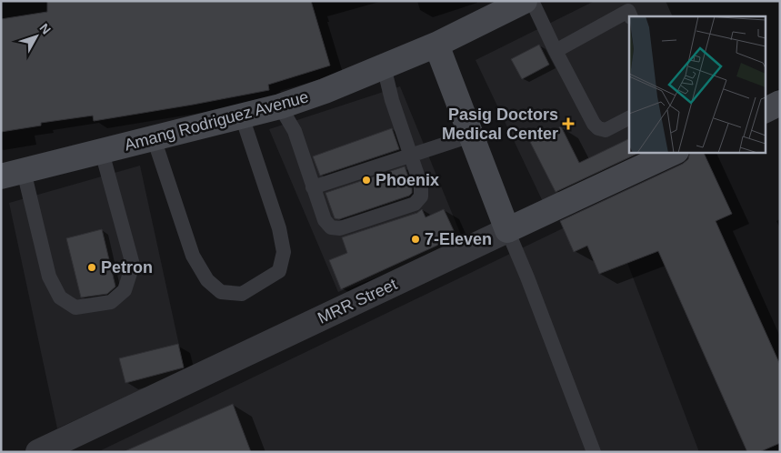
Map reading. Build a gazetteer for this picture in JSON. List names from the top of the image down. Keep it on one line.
{"streets":{"main road":["Amang Rodriguez Avenue","MRR Street"]},"places":{"health":["Pasig Doctors Medical Center"],"other":["Phoenix","7-Eleven","Petron"]},"north":"top right"}
